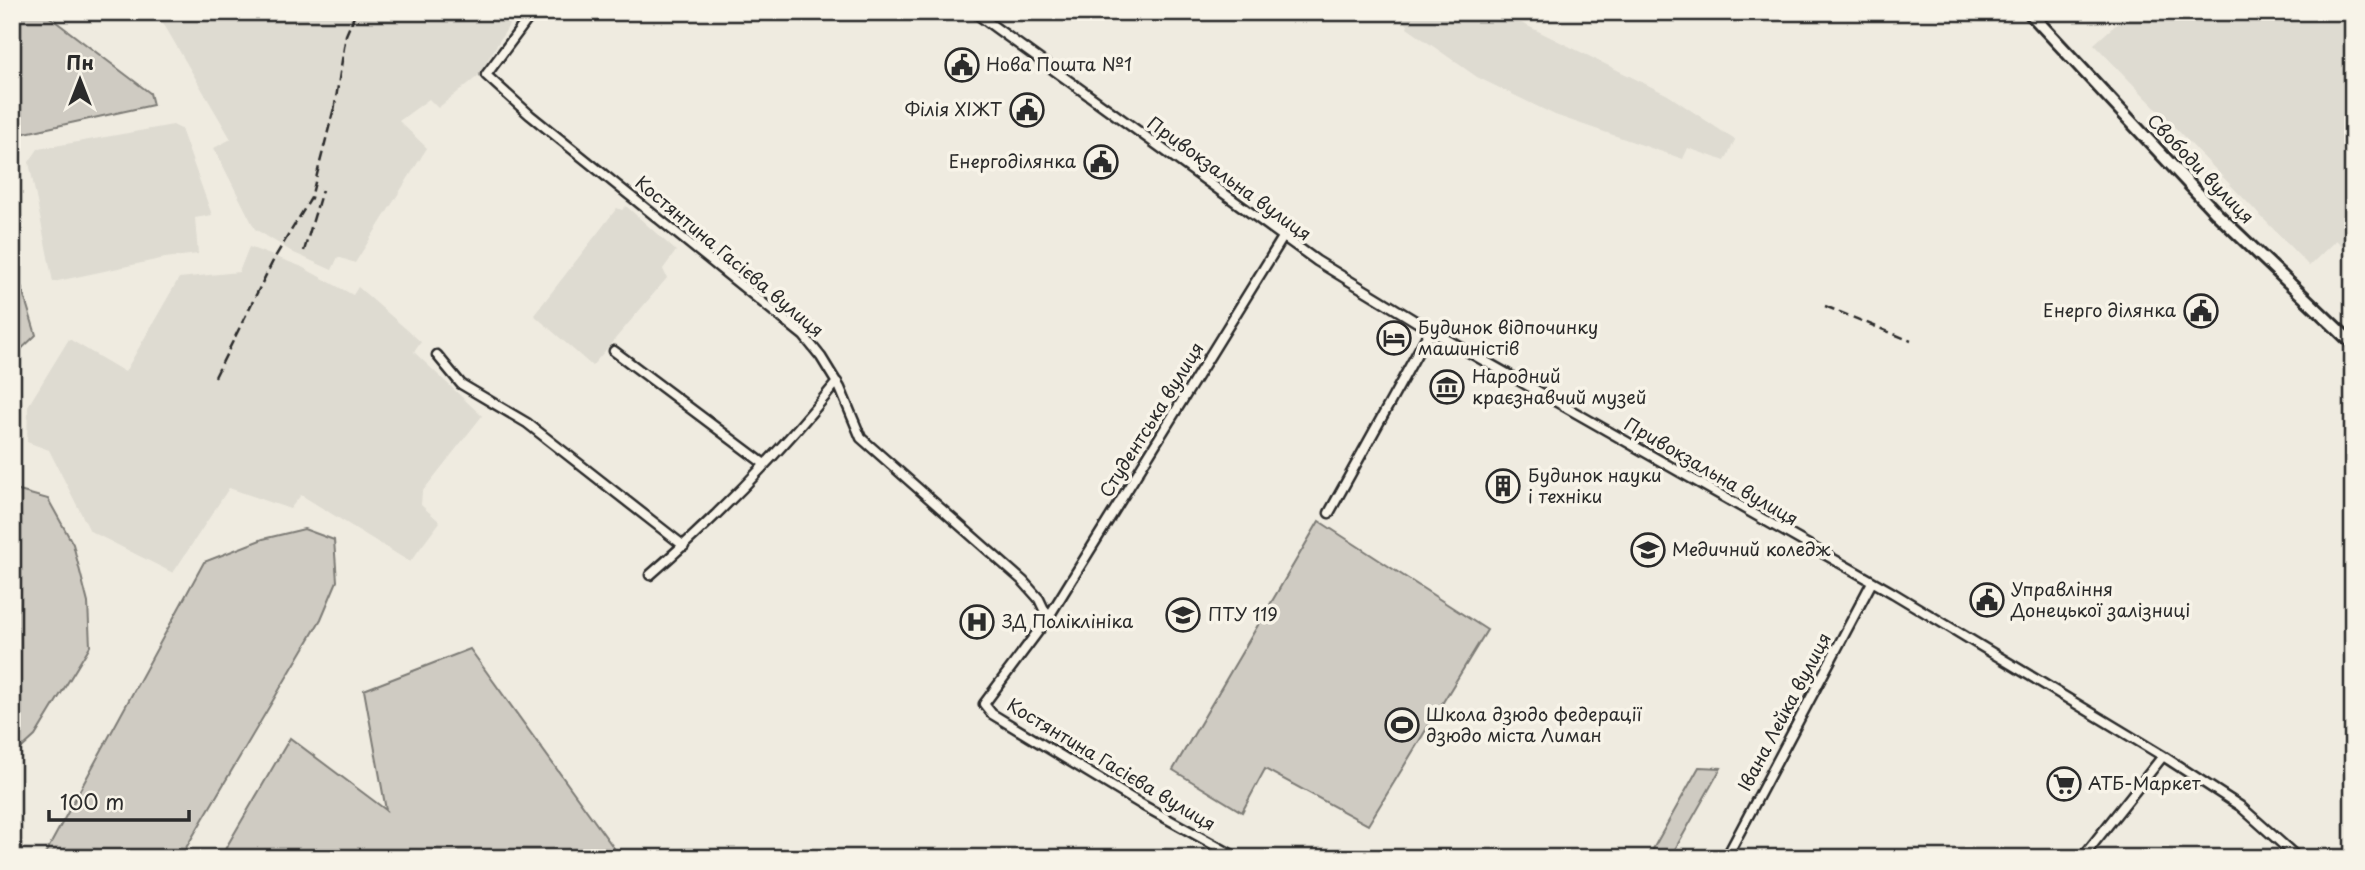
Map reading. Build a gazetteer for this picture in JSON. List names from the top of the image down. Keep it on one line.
{"streets":{"main road":["Свободи вулиця"],"street":["Привокзальна вулиця","Костянтина Гасієва вулиця","Студентська вулиця","Івана Лейка вулиця"]},"crossings":[["Привокзальна вулиця","Студентська вулиця"],["Привокзальна вулиця","Івана Лейка вулиця"],["Костянтина Гасієва вулиця","Студентська вулиця"]],"places":{"public building":["Нова Пошта №1","Філія ХІЖТ","Енергоділянка","Енерго ділянка","Управління Донецької залізниці"],"hotel":["Будинок відпочинку машиністів"],"museum":["Народний краєзнавчий музей"],"building":["Будинок науки і техніки"],"school or university":["Медичний коледж","ПТУ 119"],"hospital":["ЗД Поліклініка"],"sports":["Школа дзюдо федерації дзюдо міста Лиман"],"supermarket":["АТБ-Маркет"]},"scale_bar":"100 m","north":"top"}
